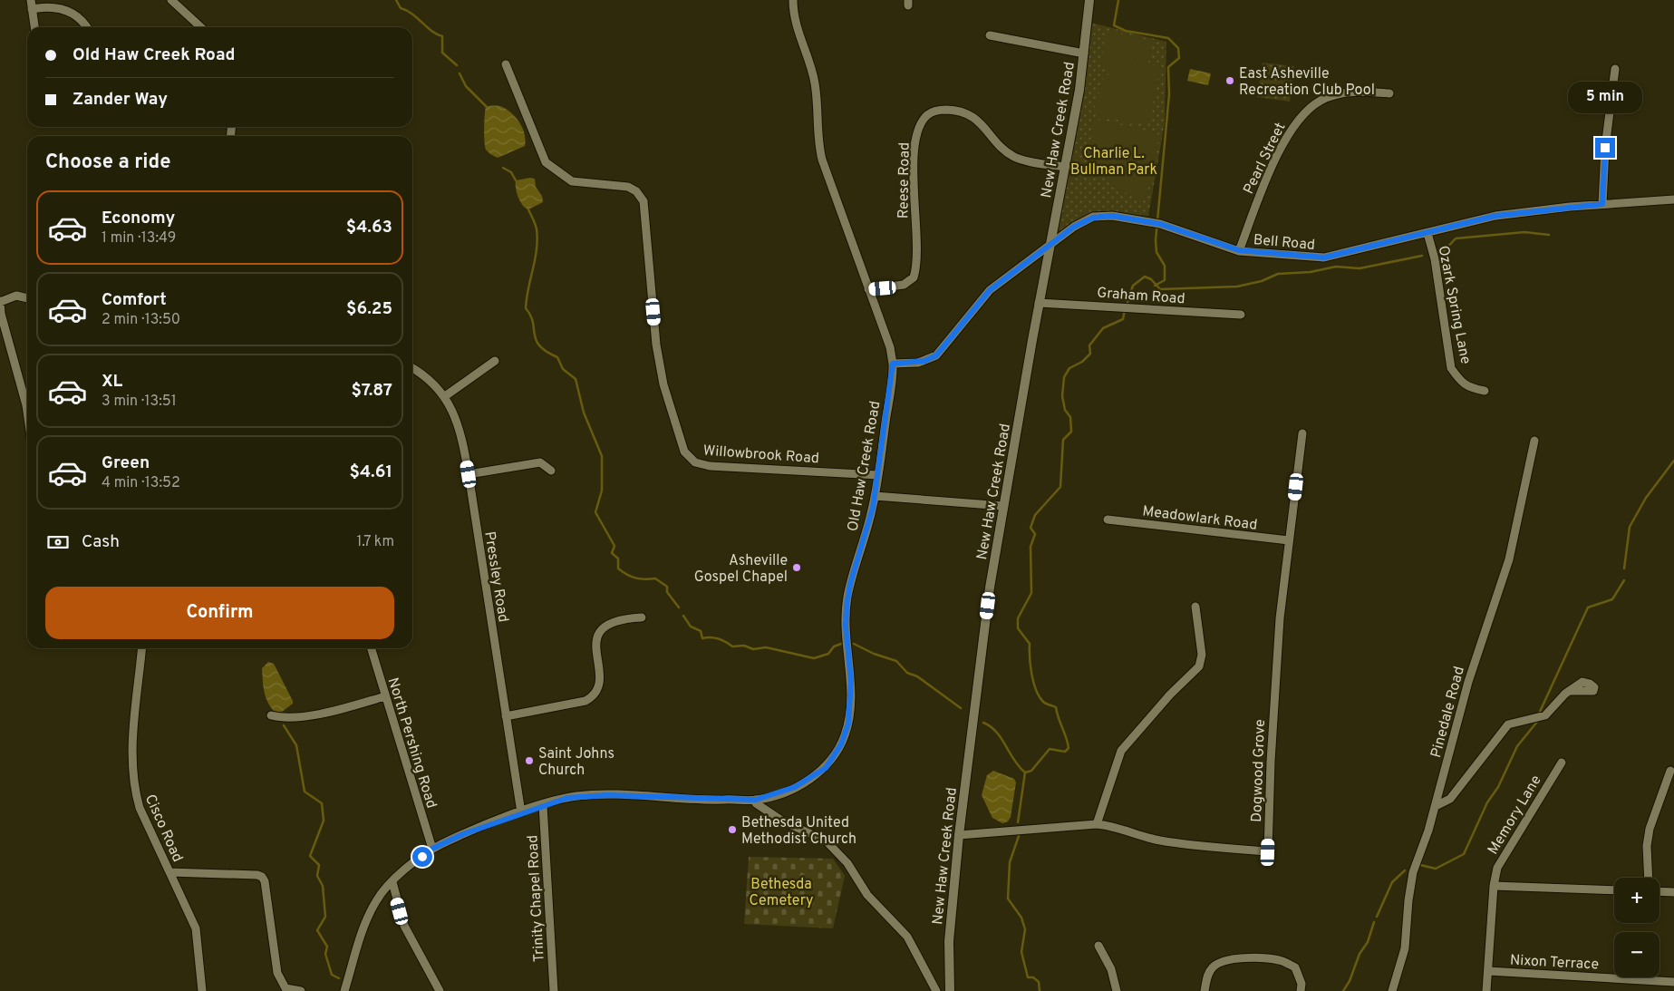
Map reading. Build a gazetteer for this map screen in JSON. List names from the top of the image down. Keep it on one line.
{"streets":{"street":["New Haw Creek Road","Pearl Street","Reese Road","Bell Road","Graham Road","Ozark Spring Lane","Willowbrook Road","Old Haw Creek Road","Meadowlark Road","Pressley Road","Pinedale Road","North Pershing Road","Dogwood Grove","Memory Lane","Cisco Road","Trinity Chapel Road","Nixon Terrace"]},"crossings":[["New Haw Creek Road","Reese Road"],["New Haw Creek Road","Bell Road"],["New Haw Creek Road","Graham Road"],["New Haw Creek Road","Dogwood Grove"],["Pearl Street","Bell Road"],["Reese Road","Old Haw Creek Road"],["Bell Road","Ozark Spring Lane"],["Bell Road","Old Haw Creek Road"],["Willowbrook Road","Old Haw Creek Road"],["Old Haw Creek Road","Pressley Road"],["Old Haw Creek Road","North Pershing Road"],["Old Haw Creek Road","Trinity Chapel Road"],["Meadowlark Road","Dogwood Grove"],["Memory Lane","Nixon Terrace"]],"parks":["Charlie L. Bullman Park","Bethesda Cemetery"],"places":["East Asheville Recreation Club Pool","Asheville Gospel Chapel","Saint Johns Church","Bethesda United Methodist Church"],"page":{"banner":["Old Haw Creek Road","Zander Way"],"bubble":"5 min","heading":"Choose a ride","list":[{"name":"Economy","note":"1 min · 13:49","value":"$4.63"},{"name":"Comfort","note":"2 min · 13:50","value":"$6.25"},{"name":"XL","note":"3 min · 13:51","value":"$7.87"},{"name":"Green","note":"4 min · 13:52","value":"$4.61"}],"pay":["Cash","1.7 km"],"buttons":"Confirm","map_buttons":["+","−"]}}
